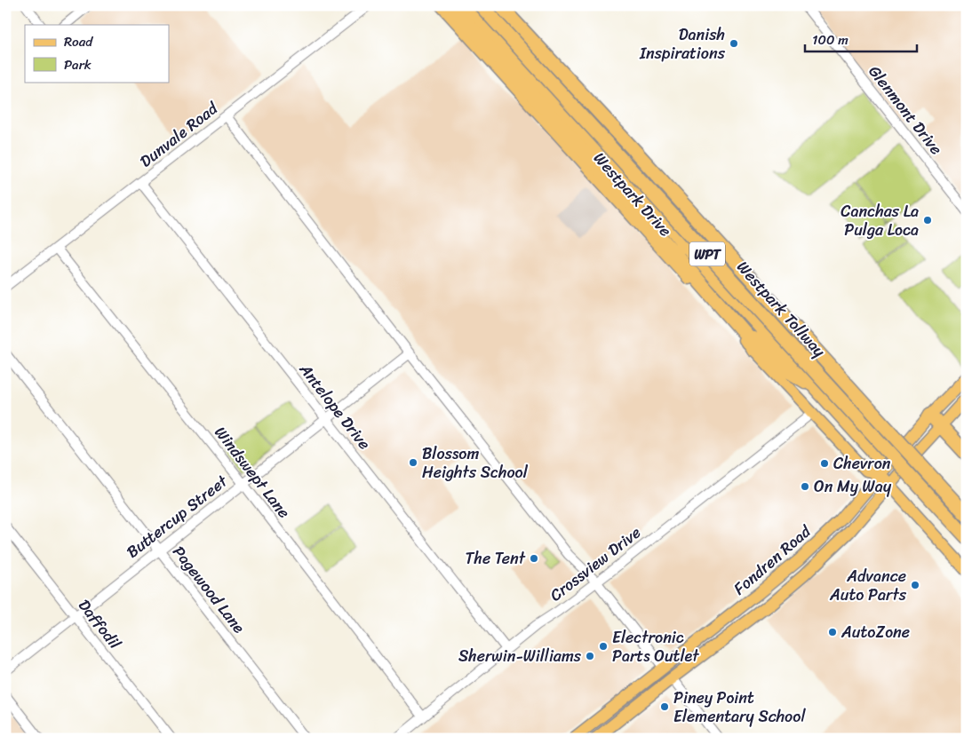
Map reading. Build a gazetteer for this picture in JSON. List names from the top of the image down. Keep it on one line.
{"streets":{"highway":["WPT","Westpark Tollway"],"main road":["Westpark Drive","Fondren Road"],"street":["Glenmont Drive","Dunvale Road","Antelope Drive","Windswept Lane","Buttercup Street","Crossview Drive","Pagewood Lane","Daffodil"]},"crossings":[["Dunvale Road","Antelope Drive"],["Dunvale Road","Windswept Lane"],["Westpark Drive","Fondren Road"],["Westpark Drive","Crossview Drive"],["Antelope Drive","Buttercup Street"],["Antelope Drive","Crossview Drive"],["Windswept Lane","Buttercup Street"],["Windswept Lane","Crossview Drive"],["Buttercup Street","Pagewood Lane"],["Buttercup Street","Daffodil"]],"places":["Danish Inspirations","Canchas La Pulga Loca","Blossom Heights School","Chevron","On My Way","The Tent","Advance Auto Parts","AutoZone","Electronic Parts Outlet","Sherwin-Williams","Piney Point Elementary School"],"legend":["Road","Park"],"scale_bar":"100 m"}
